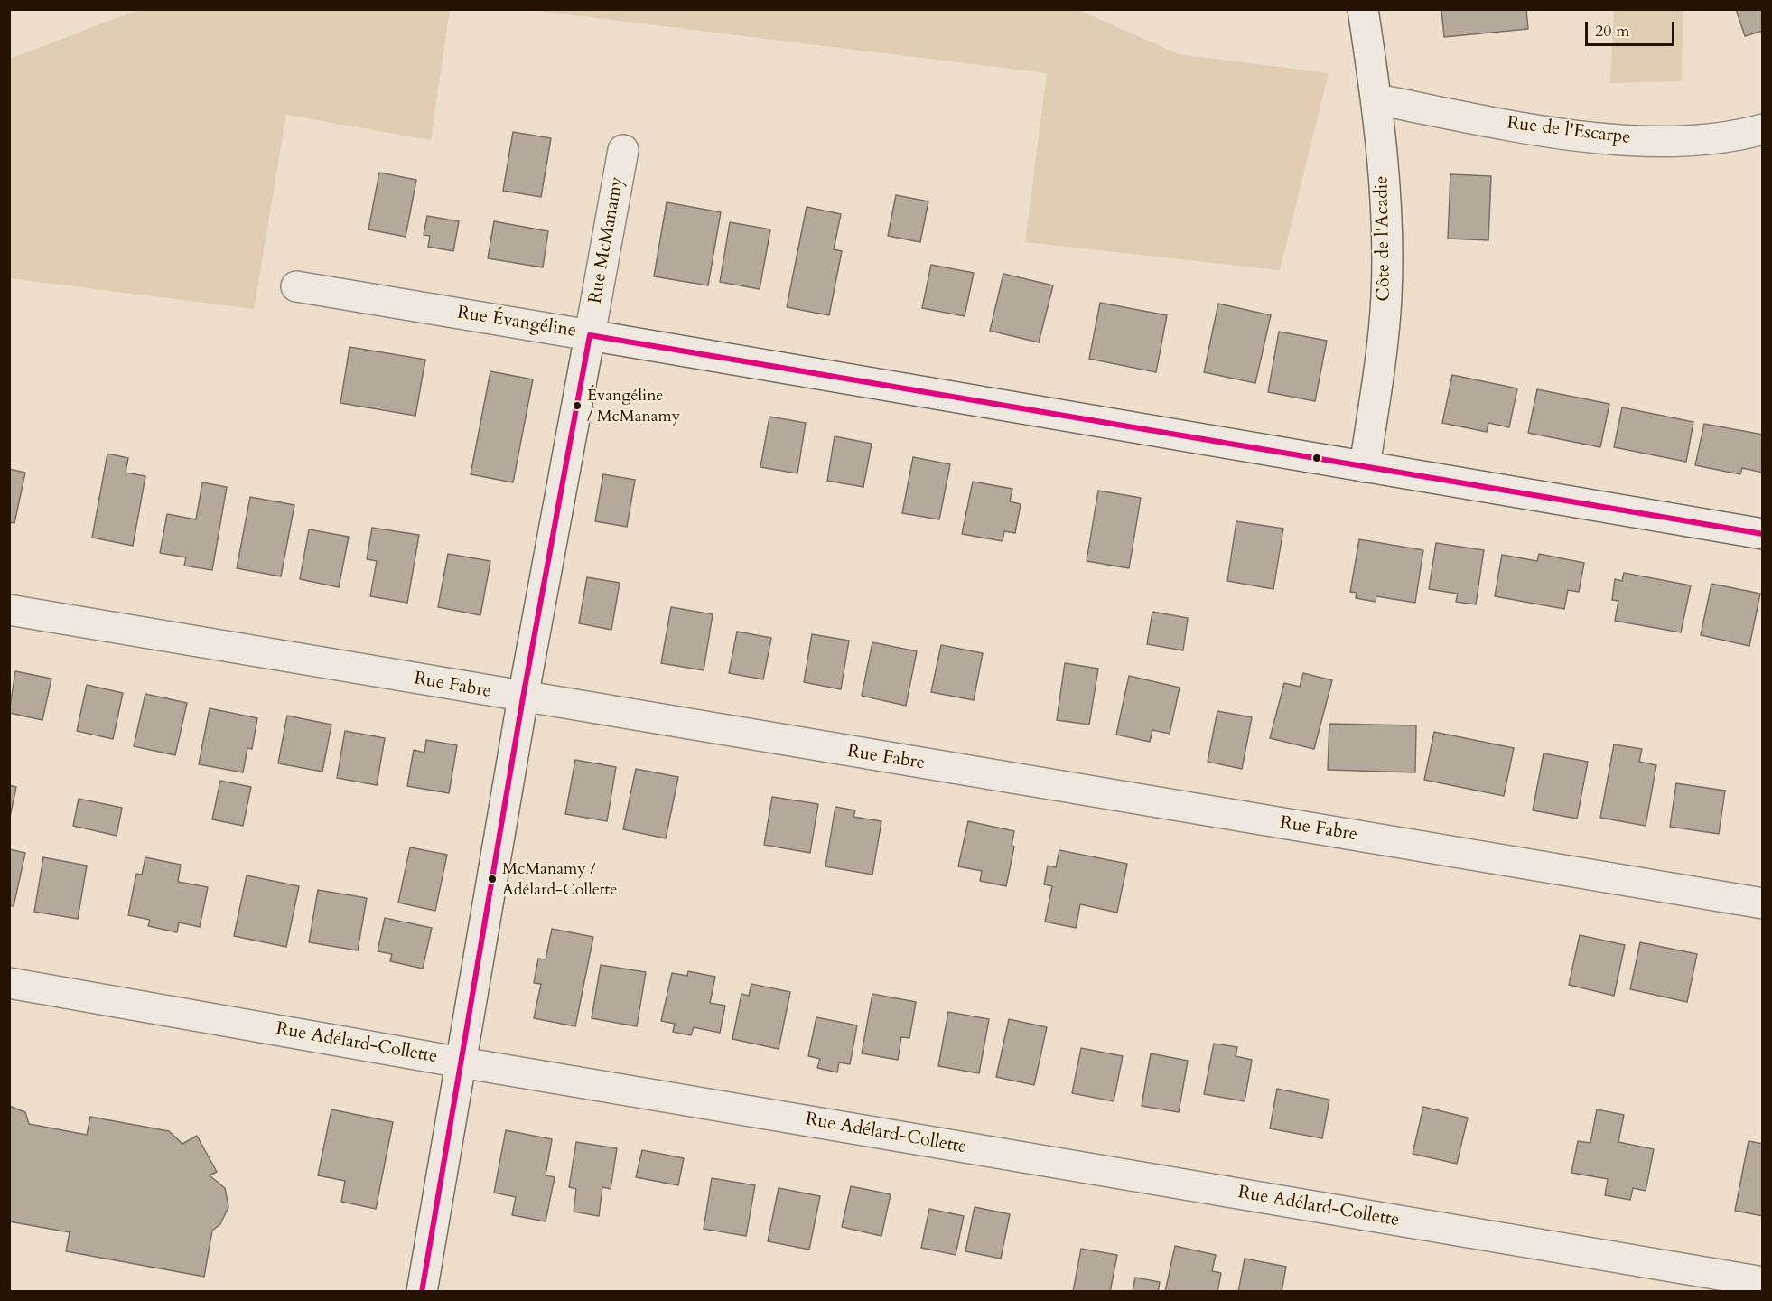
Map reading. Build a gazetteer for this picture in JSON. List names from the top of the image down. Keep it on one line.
{"streets":{"street":["Rue de l'Escarpe","Côte de l'Acadie","Rue McManamy","Rue Évangéline","Rue Fabre","Rue Adélard-Collette"]},"crossings":[["Rue de l'Escarpe","Côte de l'Acadie"],["Côte de l'Acadie","Rue Évangéline"],["Rue McManamy","Rue Évangéline"],["Rue McManamy","Rue Fabre"],["Rue McManamy","Rue Adélard-Collette"]],"places":["Évangéline / McManamy","McManamy / Adélard-Collette"],"scale_bar":"20 m"}
